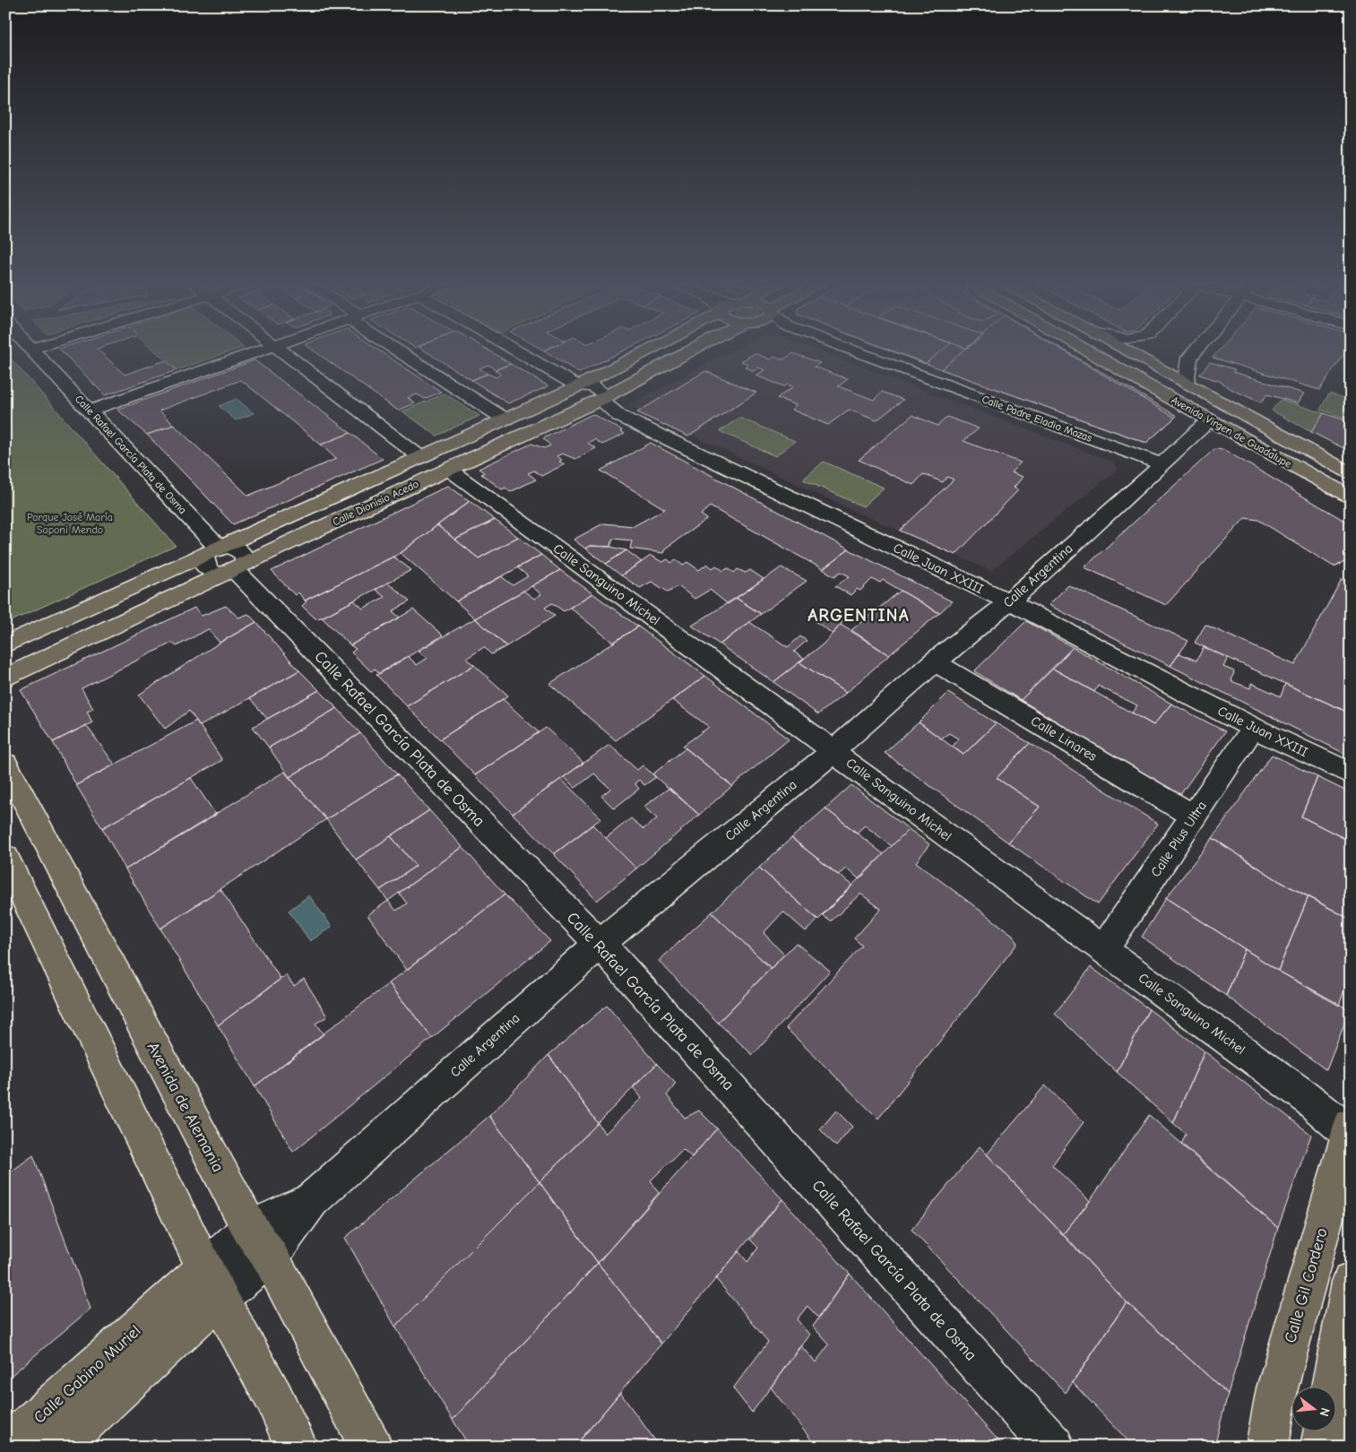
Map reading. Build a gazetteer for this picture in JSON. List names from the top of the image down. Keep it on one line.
{"streets":{"main road":["Avenida Virgen de Guadalupe","Calle Dionisio Acedo","Avenida de Alemania","Calle Gil Cordero","Calle Gabino Muriel"],"street":["Calle Padre Eladio Mozas","Calle Rafael García Plata de Osma","Calle Juan XXIII","Calle Argentina","Calle Sanguino Michel","Calle Linares","Calle Plus Ultra"]},"crossings":[["Calle Padre Eladio Mozas","Calle Argentina"],["Avenida Virgen de Guadalupe","Calle Argentina"],["Calle Rafael García Plata de Osma","Calle Dionisio Acedo"],["Calle Rafael García Plata de Osma","Calle Argentina"],["Calle Dionisio Acedo","Calle Juan XXIII"],["Calle Dionisio Acedo","Calle Sanguino Michel"],["Calle Juan XXIII","Calle Argentina"],["Calle Juan XXIII","Calle Plus Ultra"],["Calle Argentina","Calle Sanguino Michel"],["Calle Argentina","Calle Linares"],["Calle Argentina","Avenida de Alemania"],["Calle Sanguino Michel","Calle Plus Ultra"],["Calle Sanguino Michel","Calle Gil Cordero"],["Calle Linares","Calle Plus Ultra"]],"districts":["ARGENTINA"],"parks":["Parque José María Saponi Mendo"],"north":"right"}
